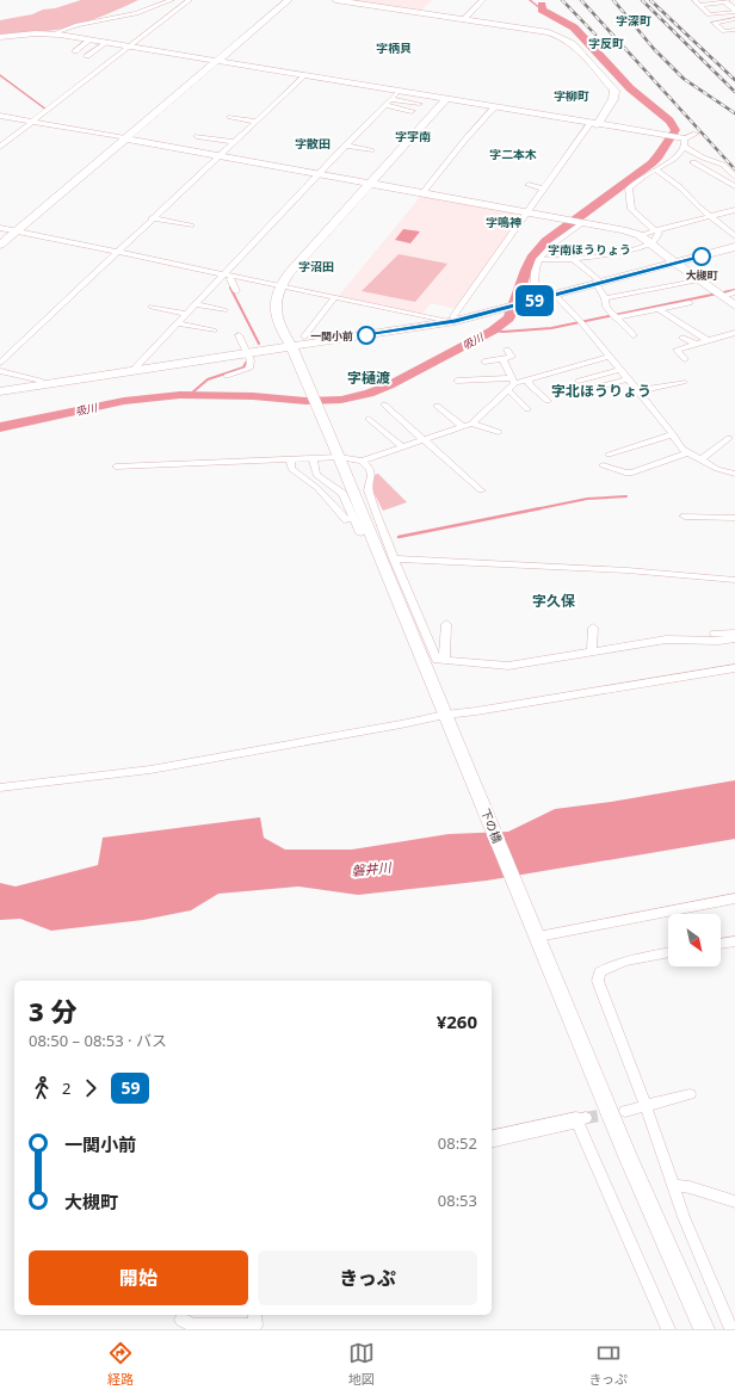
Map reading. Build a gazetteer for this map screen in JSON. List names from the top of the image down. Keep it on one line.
{"streets":{"street":["下の橋"]},"districts":["字深町","字反町","字柄貝","字柳町","字宇南","字散田","字二本木","字鳴神","字南ほうりょう","字沼田","字樋渡","字北ほうりょう","字久保"],"water":["吸川","磐井川"],"places":["大槻町","一関小前"],"lines":["bus line 59"],"north":"bottom right","page":{"on_map":"59","heading":["3 分","08:50 – 08:53 · バス","¥260"],"legs":["2","59"],"list":[{"name":"一関小前","value":"08:52"},{"name":"大槻町","value":"08:53"}],"buttons":["開始","きっぷ"],"tabs":["経路","地図","きっぷ"]}}
